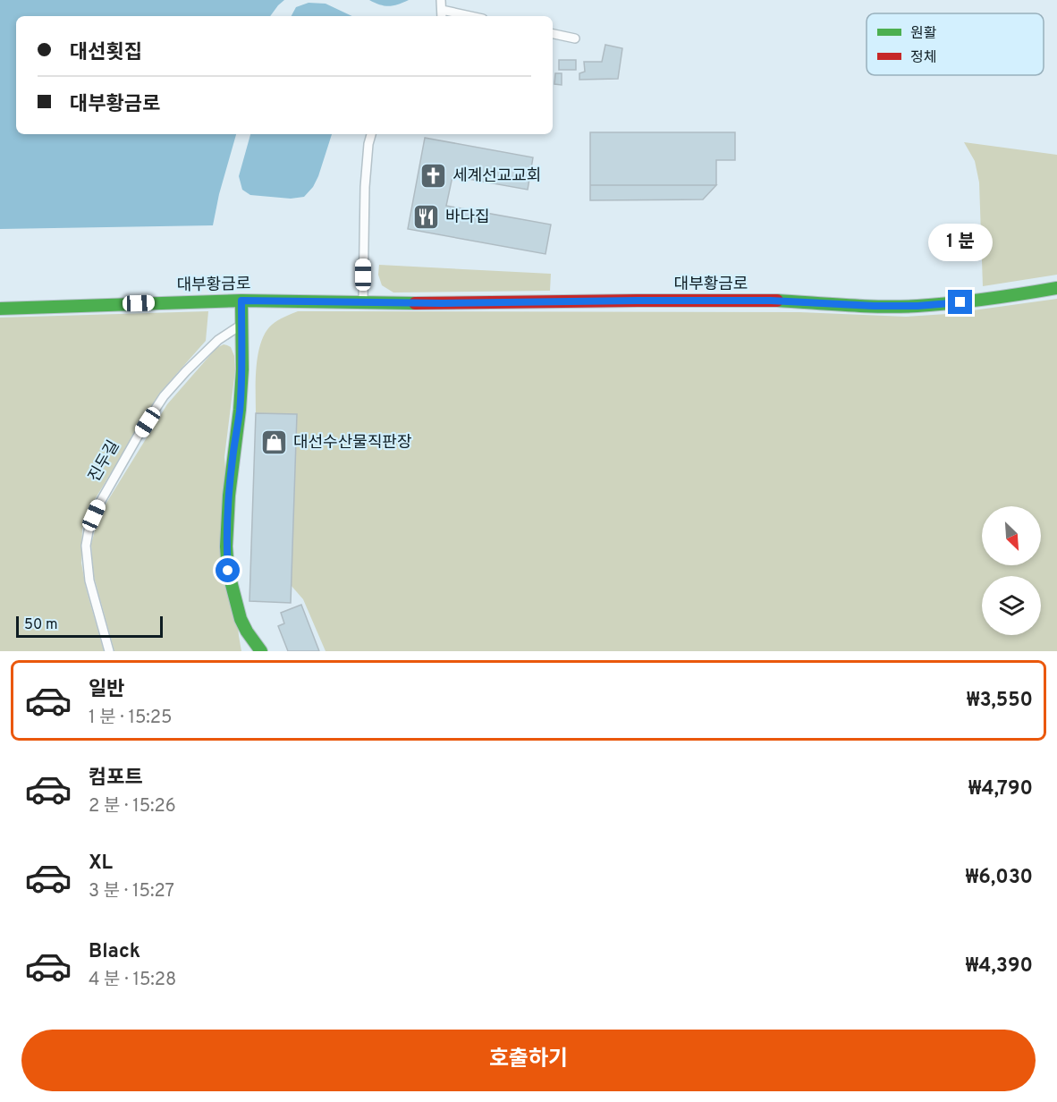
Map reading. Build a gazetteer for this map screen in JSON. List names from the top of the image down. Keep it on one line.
{"streets":{"main road":["대부황금로"],"lane":["진두길"]},"places":{"church":["세계선교교회"],"restaurant":["바다집"],"shop":["대선수산물직판장"]},"legend":["원활","정체"],"scale_bar":"50 m","north":"bottom right","page":{"banner":["대선횟집","대부황금로"],"bubble":"1 분","scale":"50 m","list":[{"name":"일반","note":"1 분 · 15:25","value":"₩3,550"},{"name":"컴포트","note":"2 분 · 15:26","value":"₩4,790"},{"name":"XL","note":"3 분 · 15:27","value":"₩6,030"},{"name":"Black","note":"4 분 · 15:28","value":"₩4,390"}],"buttons":"호출하기"}}
